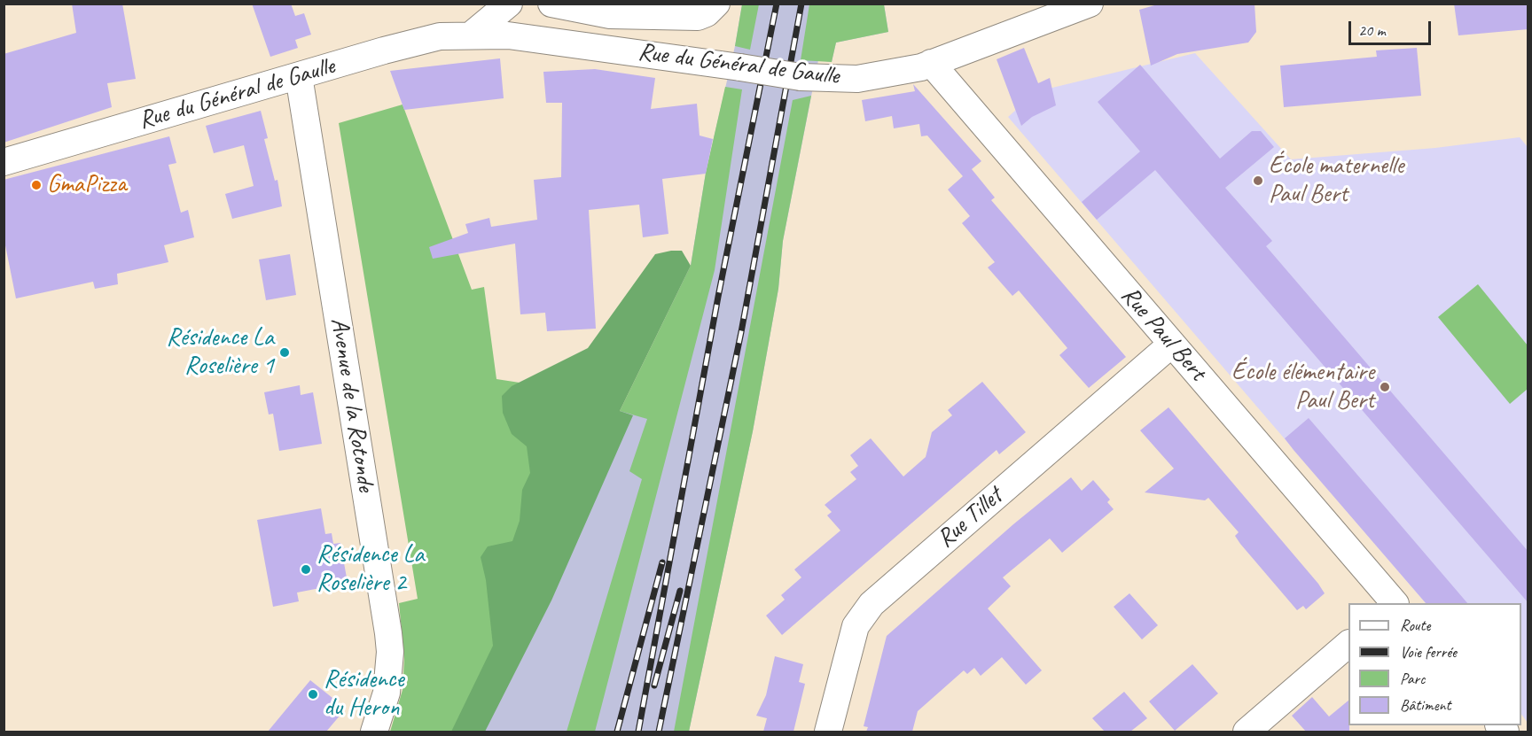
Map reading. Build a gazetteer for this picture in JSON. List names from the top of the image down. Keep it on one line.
{"streets":{"street":["Rue du Général de Gaulle","Rue Paul Bert","Avenue de la Rotonde","Rue Tillet"]},"crossings":[["Rue du Général de Gaulle","Rue Paul Bert"],["Rue du Général de Gaulle","Avenue de la Rotonde"],["Rue Paul Bert","Rue Tillet"]],"places":["École maternelle Paul Bert","GmaPizza","Résidence La Roselière 1","École élémentaire Paul Bert","Résidence La Roselière 2","Résidence du Heron"],"legend":["Route","Voie ferrée","Parc","Bâtiment"],"scale_bar":"20 m"}
